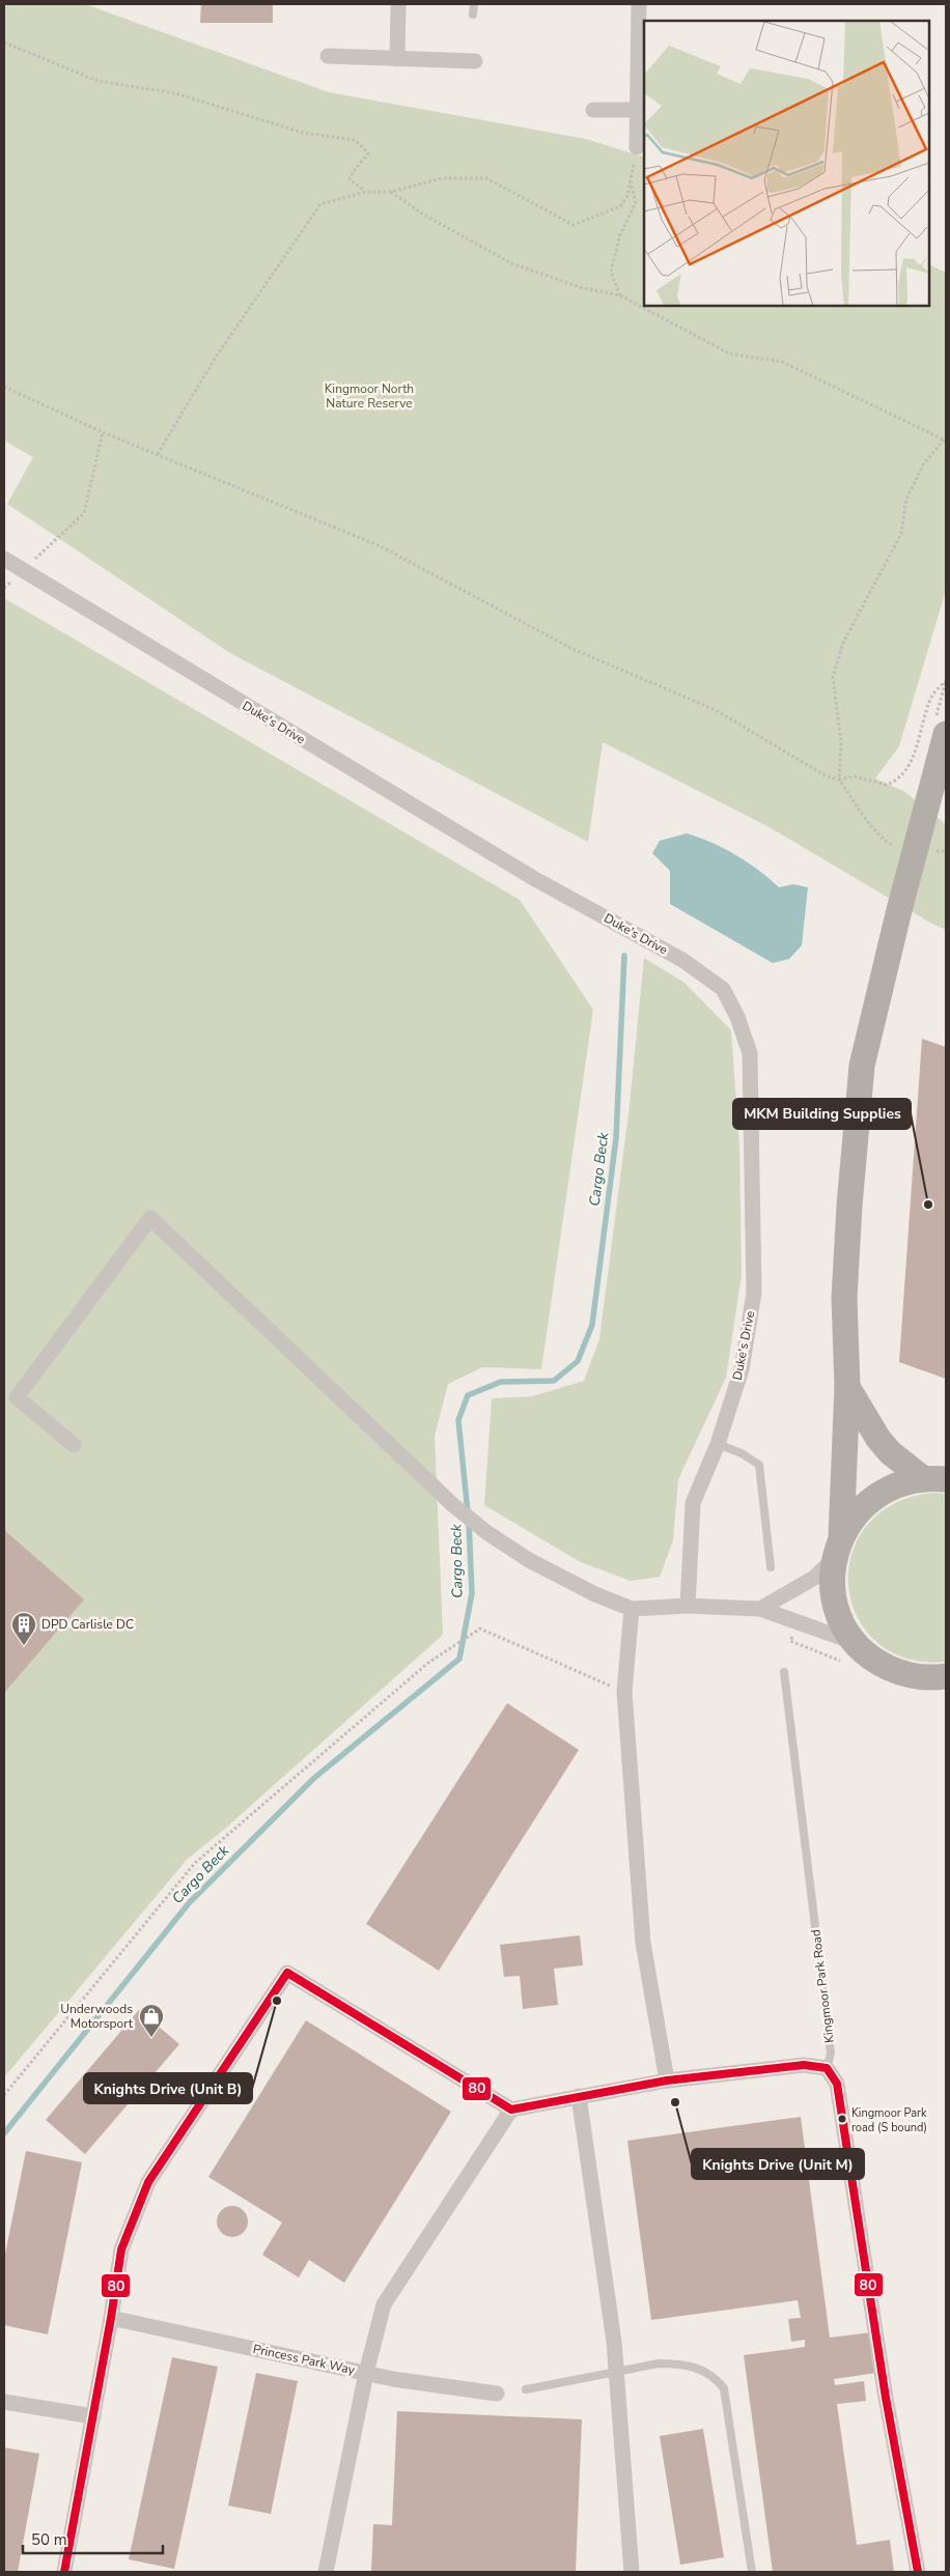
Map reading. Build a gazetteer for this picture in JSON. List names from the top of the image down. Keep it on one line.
{"streets":{"street":["Duke's Drive","Kingmoor Park Road","Princess Park Way"]},"water":["Cargo Beck"],"parks":["Kingmoor North Nature Reserve"],"places":{"other":["MKM Building Supplies","Knights Drive (Unit B)","Knights Drive (Unit M)","Kingmoor Park road (S bound)"],"building":["DPD Carlisle DC"],"shop":["Underwoods Motorsport"]},"lines":["transit line 80"],"scale_bar":"50 m"}
